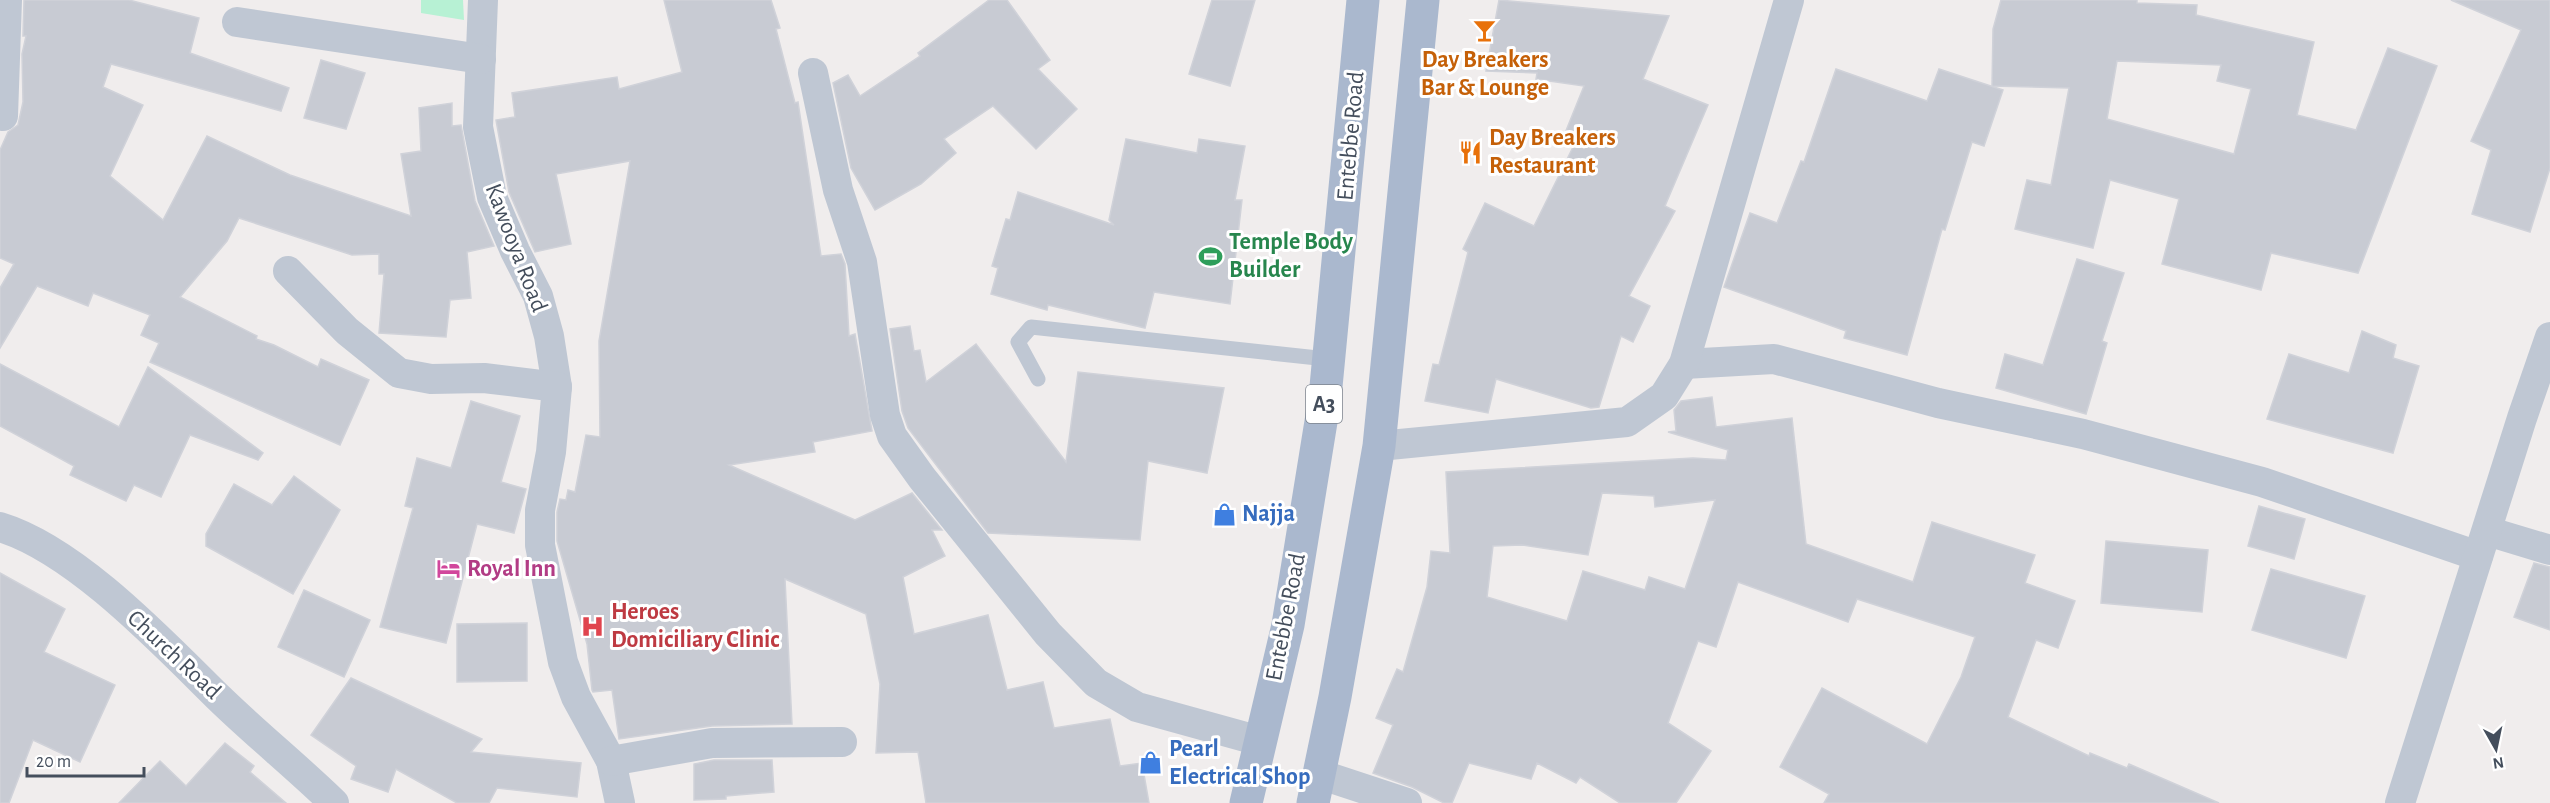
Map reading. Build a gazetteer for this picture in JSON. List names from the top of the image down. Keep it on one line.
{"streets":{"main road":["Entebbe Road","A3"],"street":["Kawooya Road","Church Road"]},"places":{"bar":["Day Breakers Bar & Lounge"],"restaurant":["Day Breakers Restaurant"],"sports":["Temple Body Builder"],"shop":["Najja","Pearl Electrical Shop"],"hotel":["Royal Inn"],"hospital":["Heroes Domiciliary Clinic"]},"scale_bar":"20 m","north":"bottom"}
